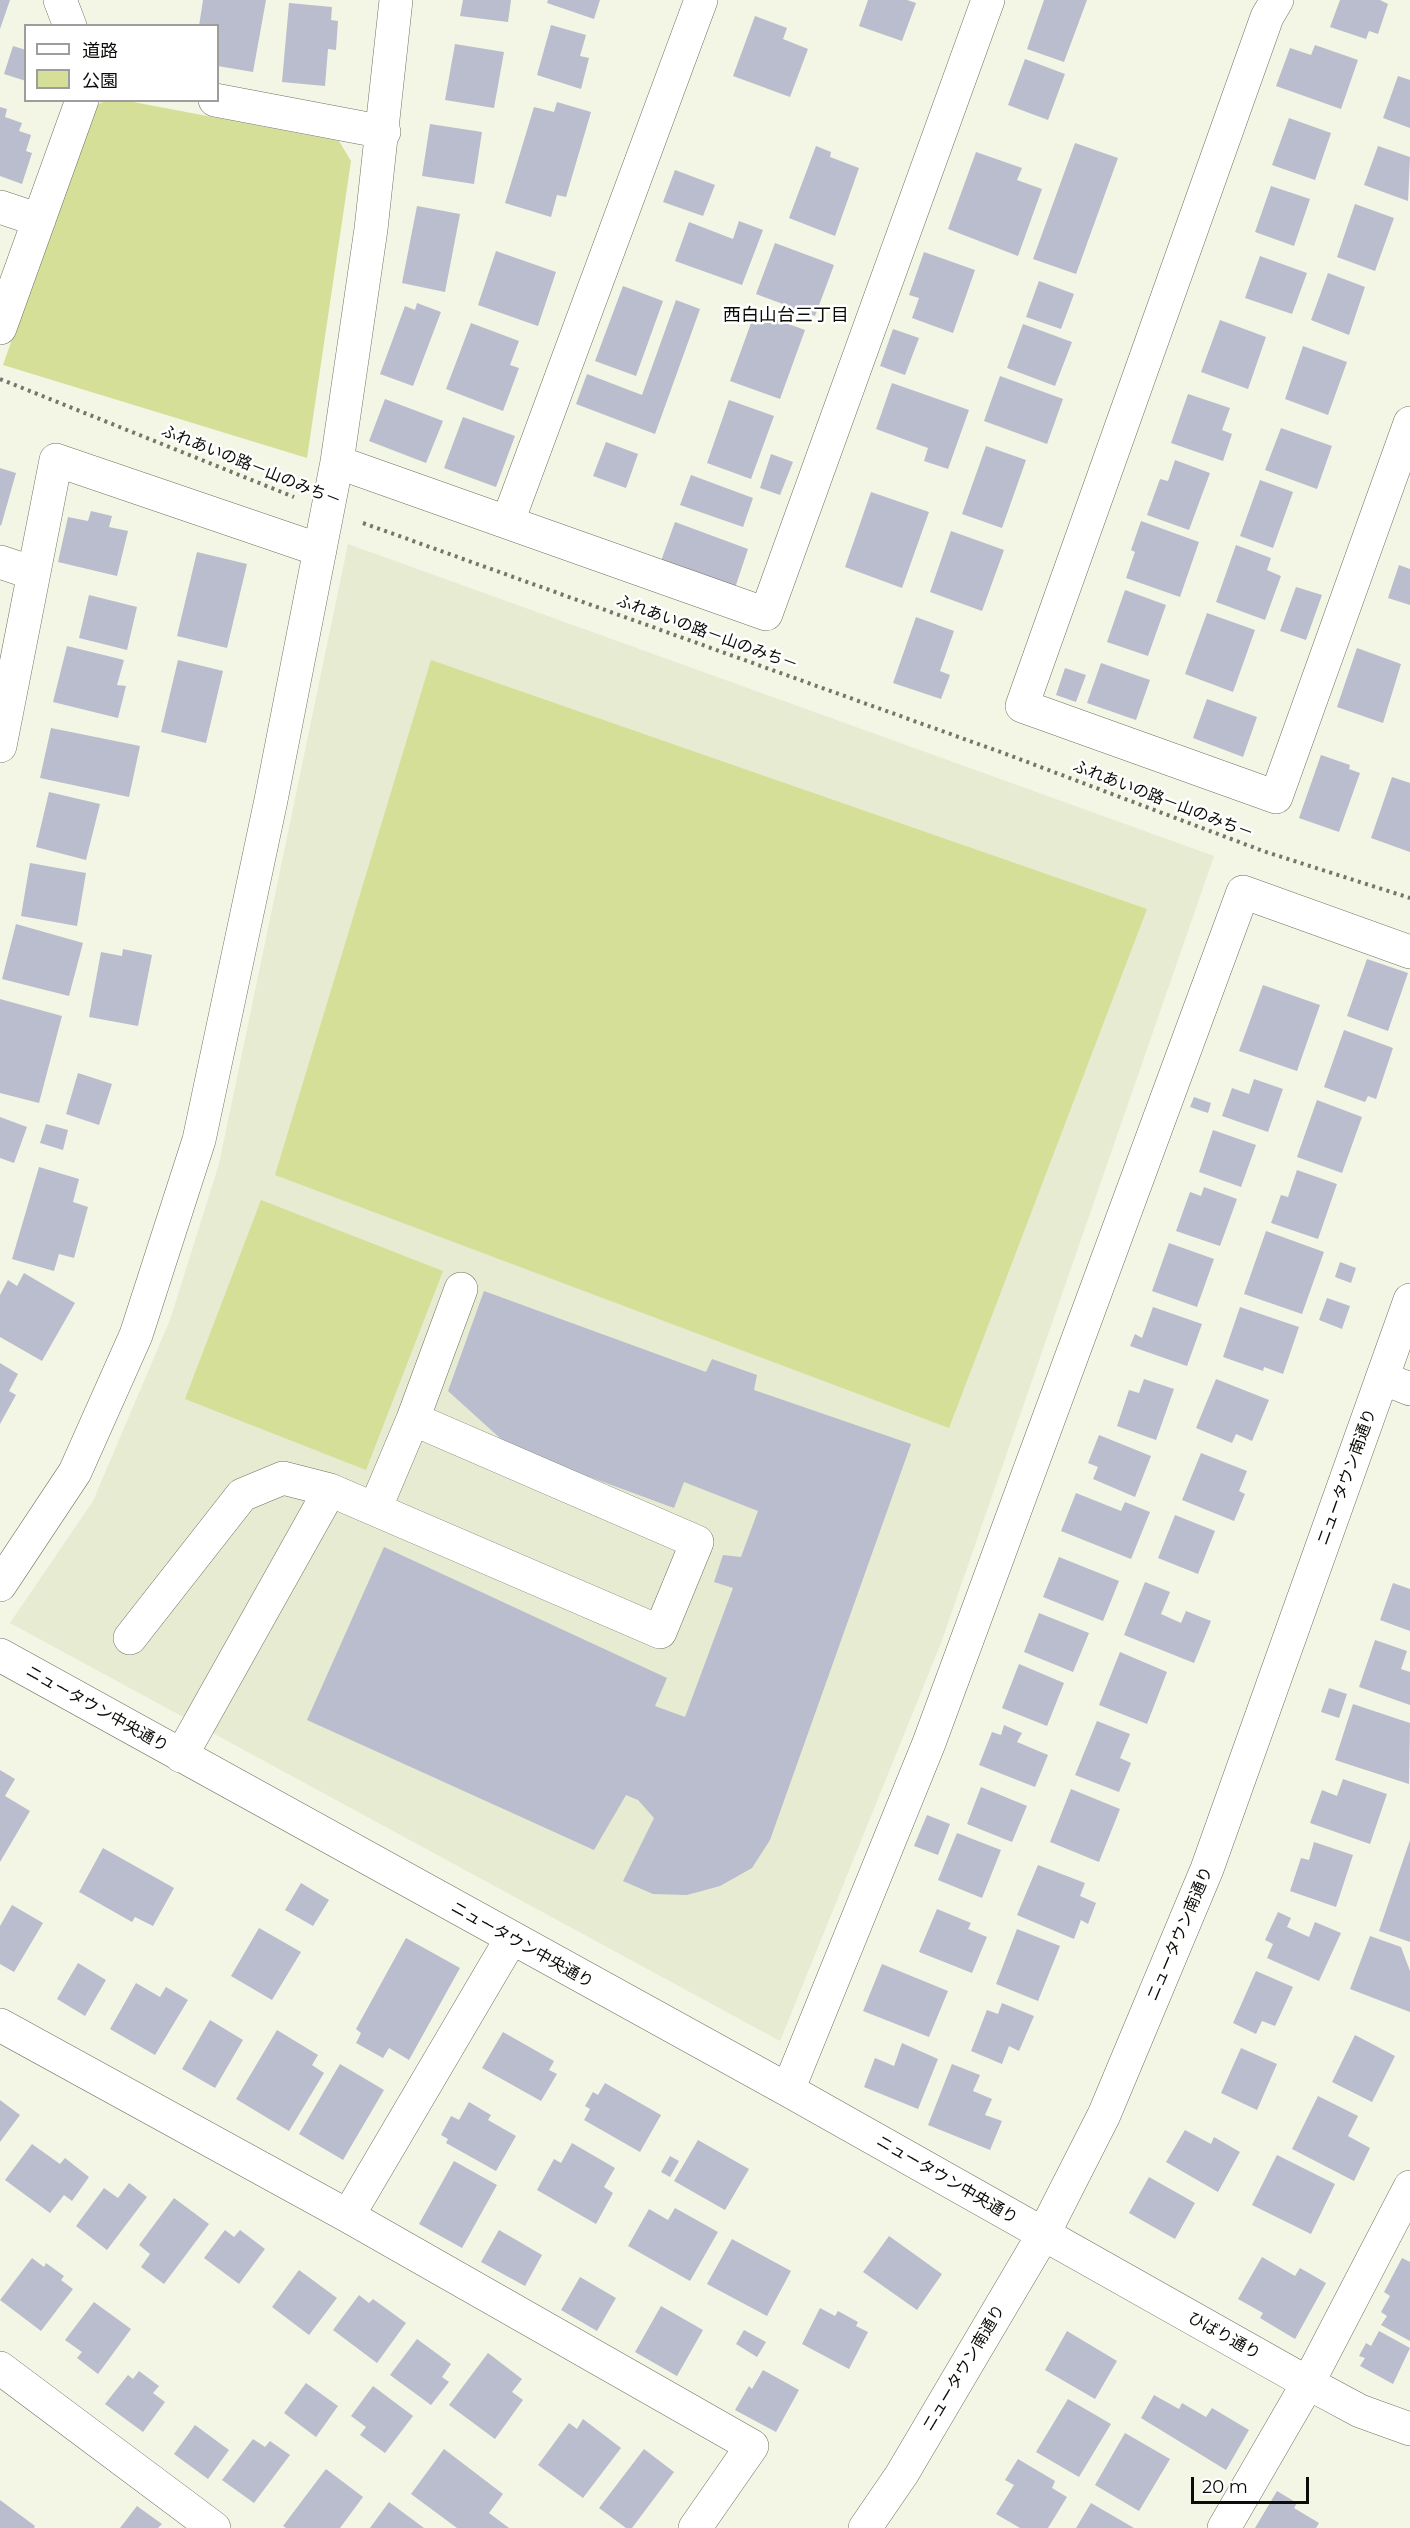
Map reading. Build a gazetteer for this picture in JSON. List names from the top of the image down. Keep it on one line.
{"streets":{"street":["ニュータウン南通り","ニュータウン中央通り","ひばり通り"],"path":["ふれあいの路－山のみち－"]},"crossings":[["ニュータウン南通り","ニュータウン中央通り"],["ニュータウン南通り","ひばり通り"],["ニュータウン中央通り","ひばり通り"]],"districts":["西白山台三丁目"],"legend":["道路","公園"],"scale_bar":"20 m"}
